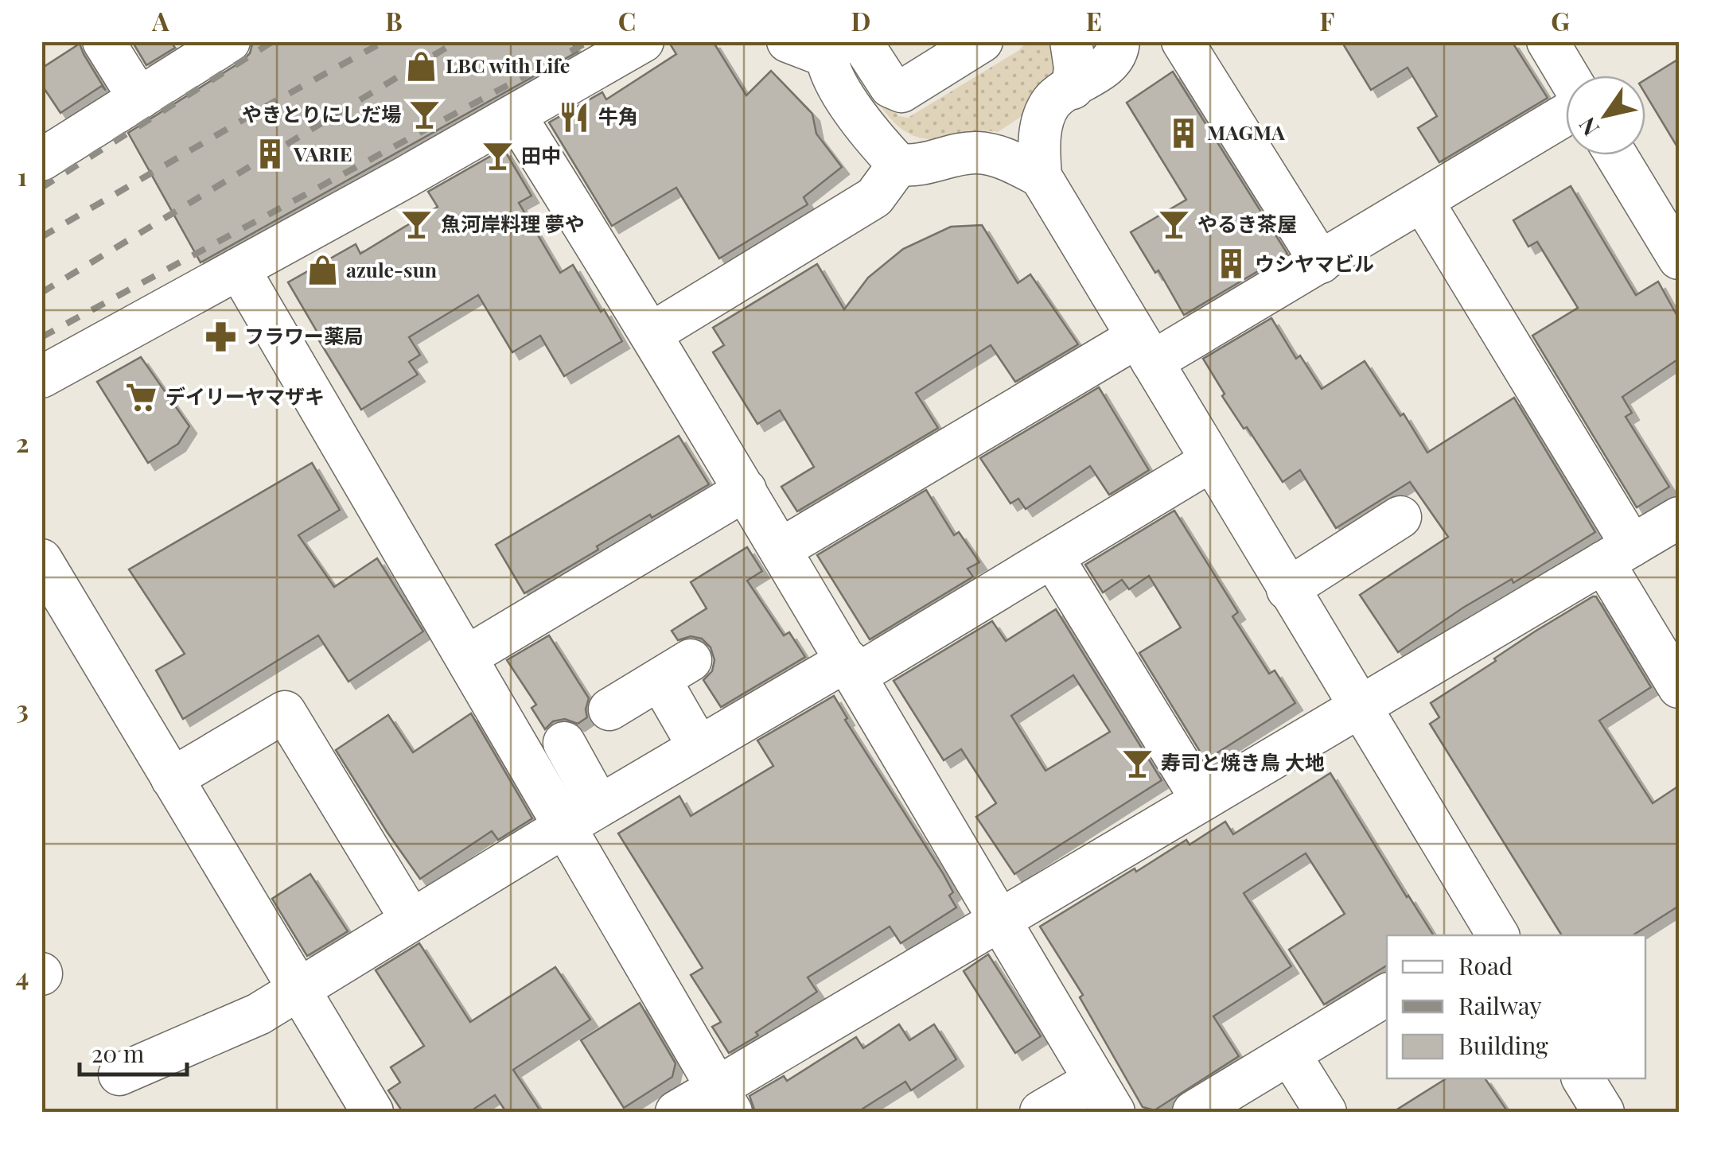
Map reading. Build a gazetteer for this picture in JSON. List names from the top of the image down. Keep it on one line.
{"places":{"shop":["LBC with Life","azule-sun"],"bar":["やきとりにしだ場","田中","魚河岸料理 夢や","やるき茶屋","寿司と焼き鳥 大地"],"restaurant":["牛角"],"building":["MAGMA","VARIE","ウシヤマビル"],"pharmacy":["フラワー薬局"],"supermarket":["デイリーヤマザキ"]},"legend":["Road","Railway","Building"],"scale_bar":"20 m","north":"bottom left","grid":{"columns":["A","B","C","D","E","F","G"],"rows":["1","2","3","4"]}}
